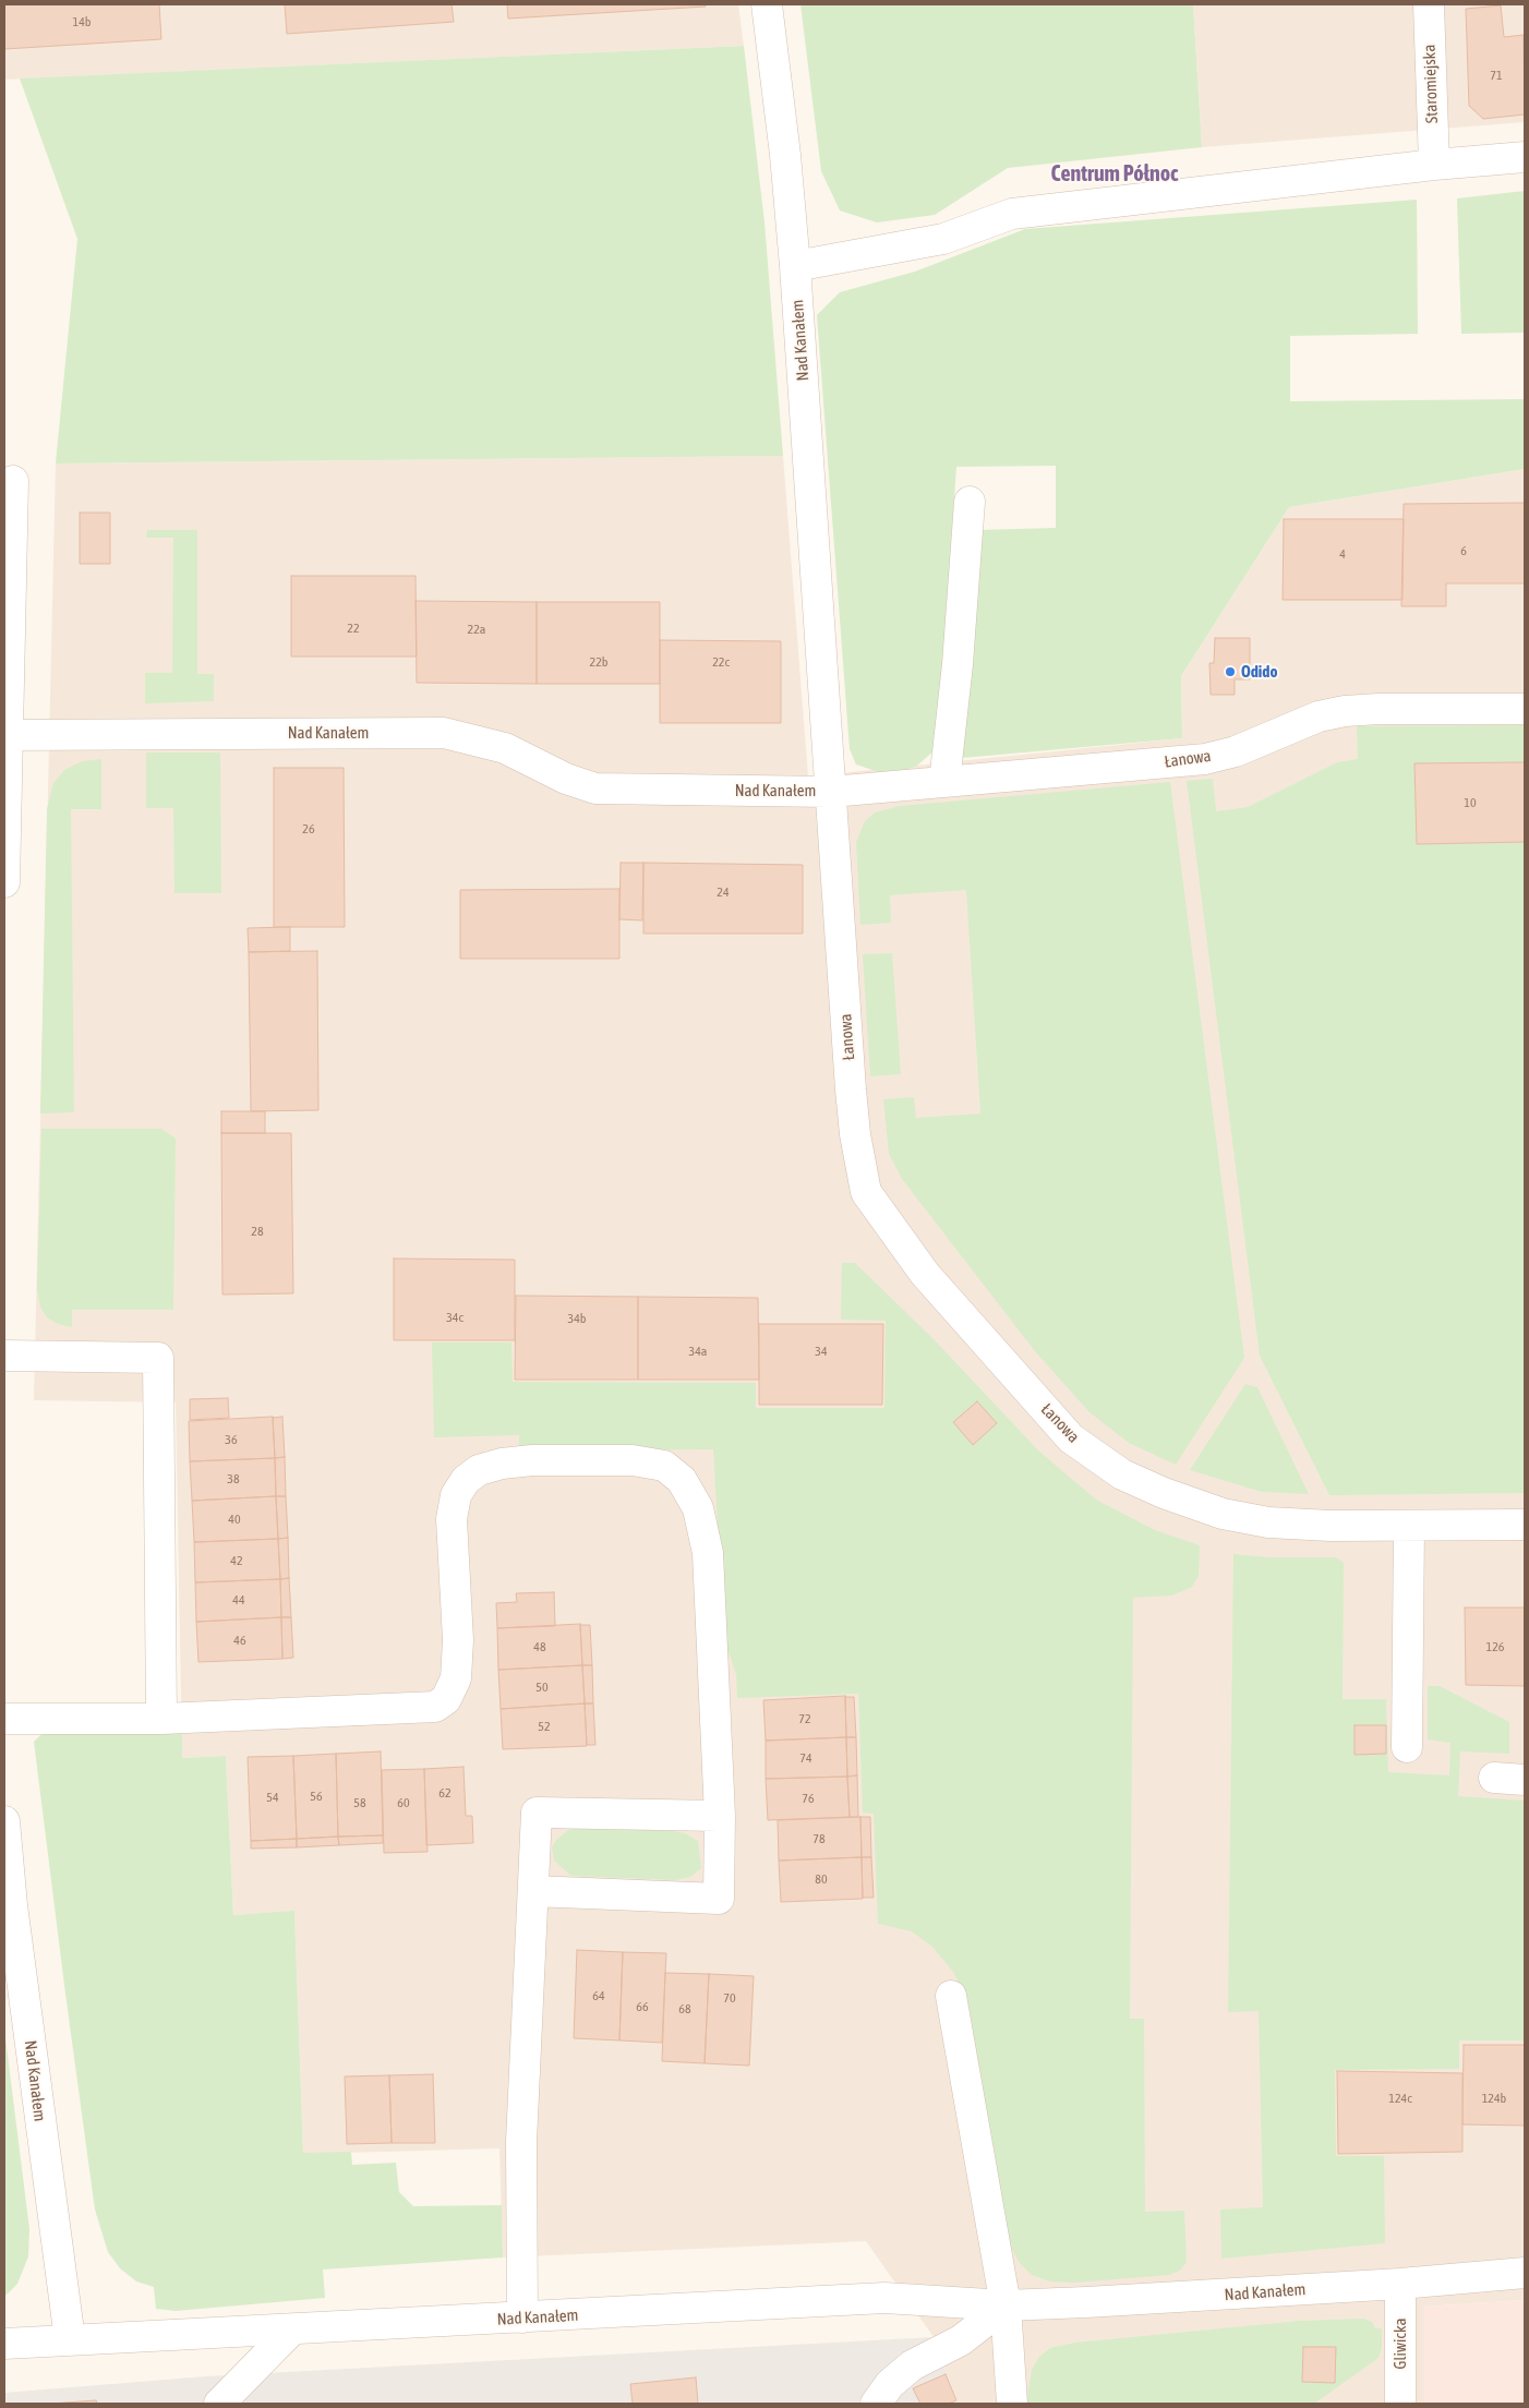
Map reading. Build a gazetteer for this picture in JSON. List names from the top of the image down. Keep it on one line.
{"streets":{"street":["Staromiejska","Nad Kanałem","Łanowa","Gliwicka"]},"crossings":[["Nad Kanałem","Łanowa"],["Nad Kanałem","Gliwicka"]],"districts":["Centrum Północ"],"places":["Odido"],"house_numbers":["14b","71","6","4","22","22a","22b","22c","10","26","24","28","34c","34b","34a","34","36","38","40","42","44","46","48","126","50","72","52","74","62","56","54","76","58","60","78","80","64","70","66","68","124c","124b"]}
